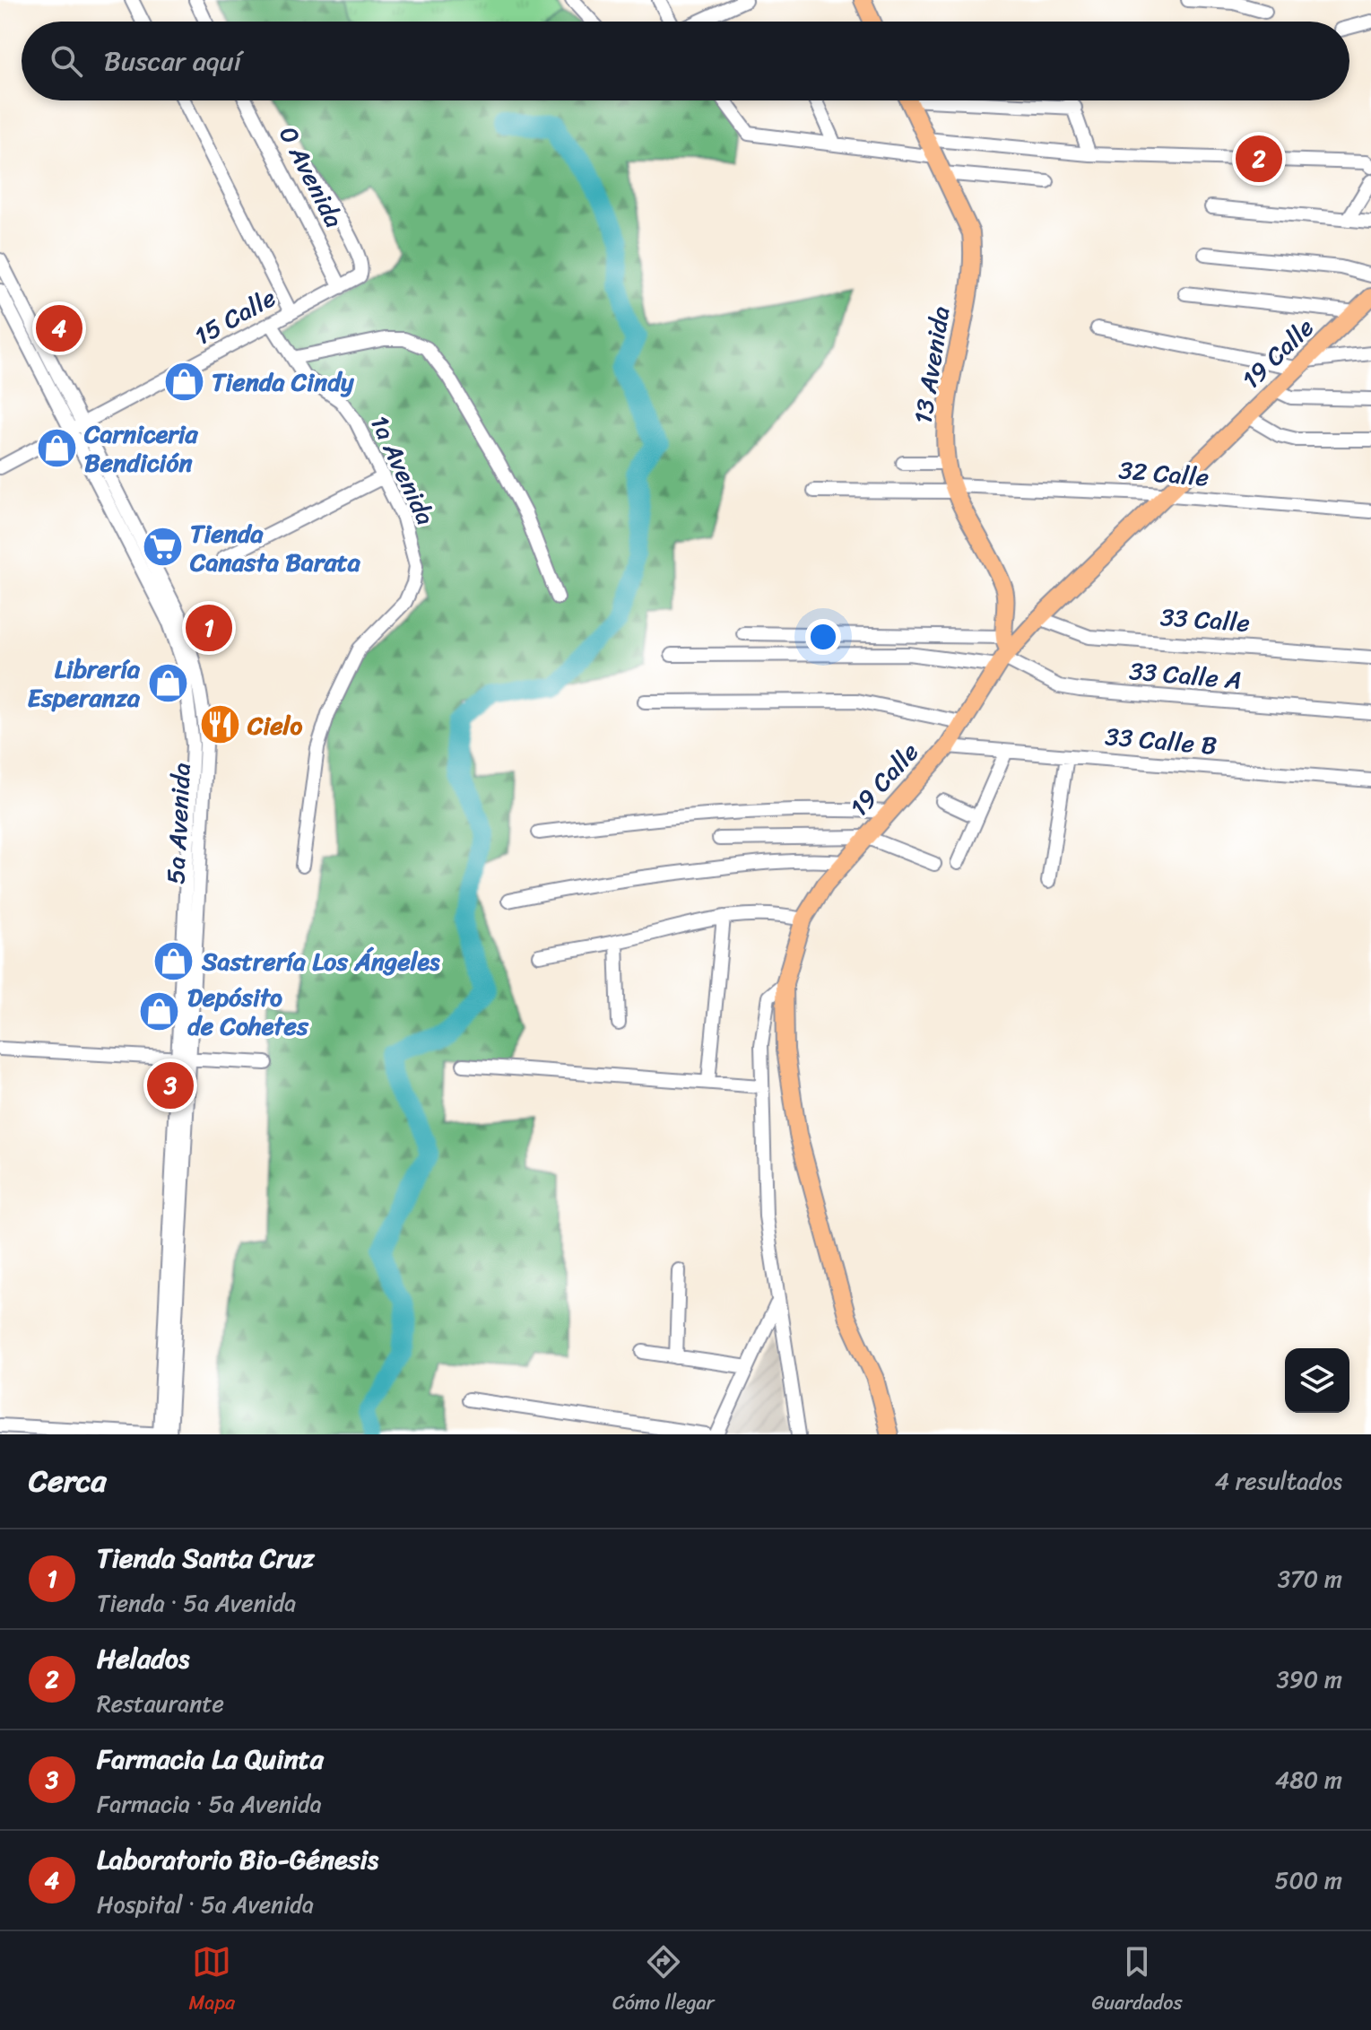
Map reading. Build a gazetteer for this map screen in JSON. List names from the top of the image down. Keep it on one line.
{"streets":{"main road":["19 Calle","13 Avenida"],"street":["0 Avenida","15 Calle","1a Avenida","32 Calle","33 Calle","33 Calle A","33 Calle B","5a Avenida"]},"crossings":[["0 Avenida","15 Calle"],["15 Calle","1a Avenida"],["15 Calle","5a Avenida"],["19 Calle","13 Avenida"],["19 Calle","32 Calle"],["19 Calle","33 Calle"],["19 Calle","33 Calle A"],["19 Calle","33 Calle B"],["13 Avenida","32 Calle"],["13 Avenida","33 Calle A"]],"places":{"shop":["Tienda Cindy","Carniceria Bendición","Librería Esperanza","Sastrería Los Ángeles","Depósito de Cohetes"],"supermarket":["Tienda Canasta Barata"],"restaurant":["Cielo"]},"page":{"search":"Buscar aquí","pins":["2","4","1","3"],"heading":["Cerca","4 resultados"],"list":[{"mark":"1","name":"Tienda Santa Cruz","note":"Tienda · 5a Avenida","value":"370 m"},{"mark":"2","name":"Helados","note":"Restaurante","value":"390 m"},{"mark":"3","name":"Farmacia La Quinta","note":"Farmacia · 5a Avenida","value":"480 m"},{"mark":"4","name":"Laboratorio Bio-Génesis","note":"Hospital · 5a Avenida","value":"500 m"}],"nav":["Mapa","Cómo llegar","Guardados"]}}
